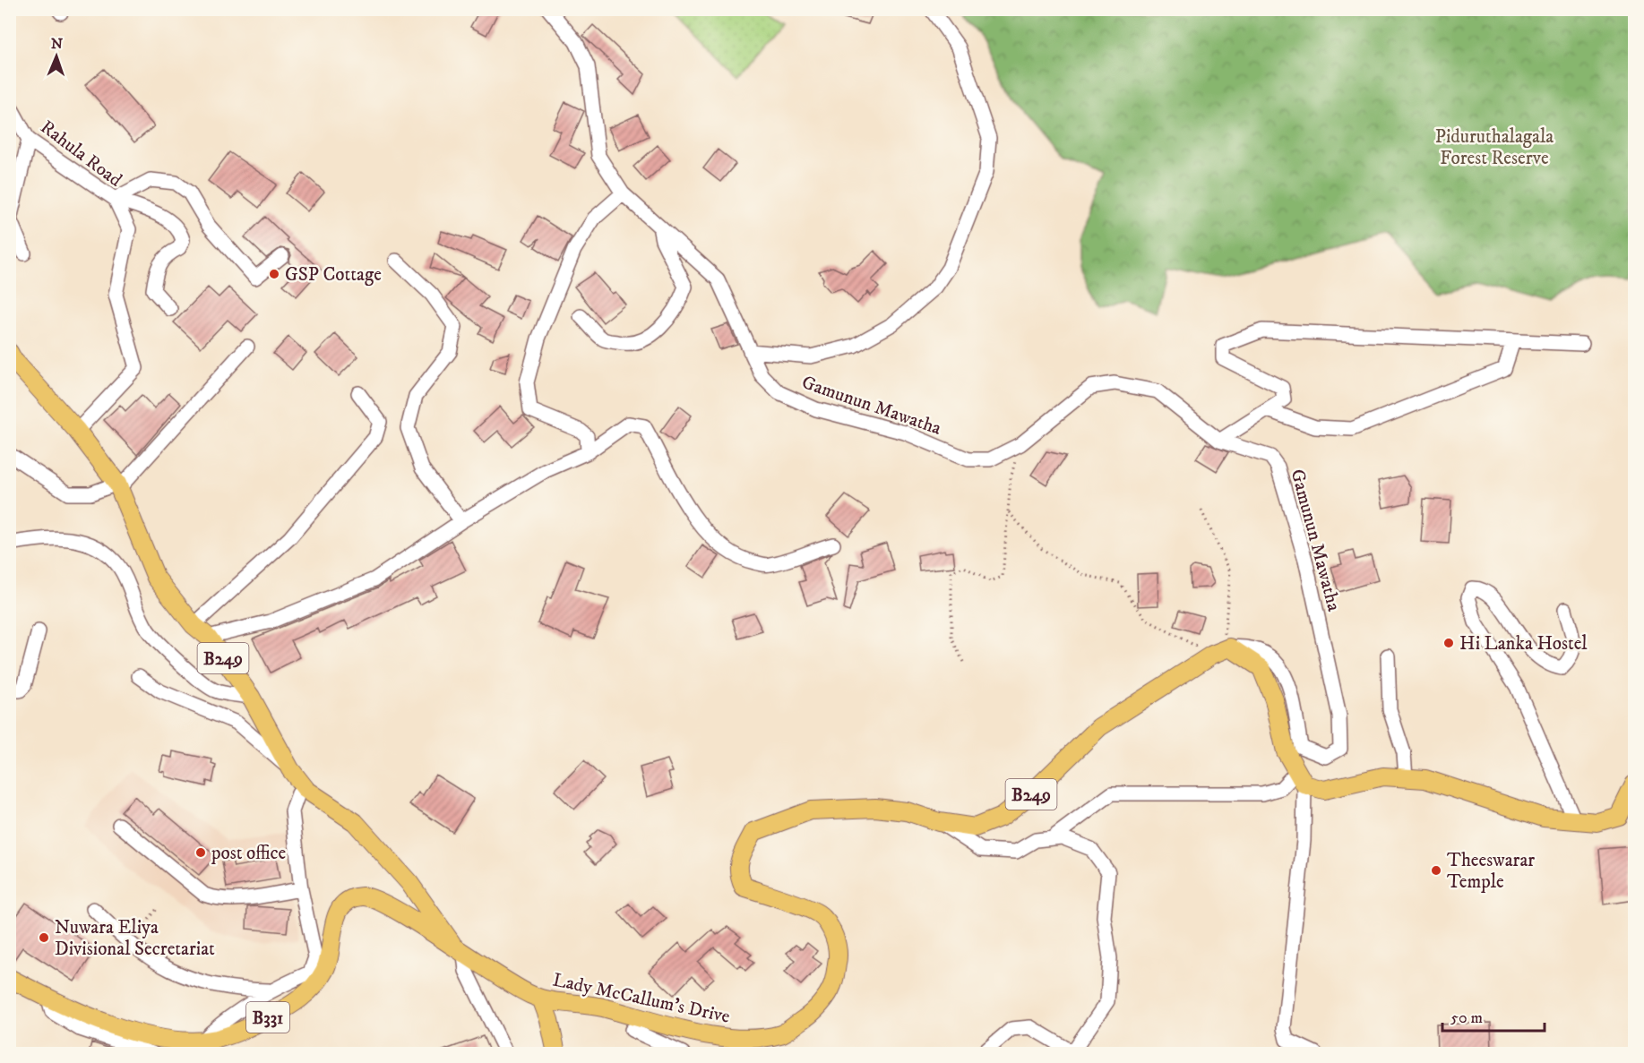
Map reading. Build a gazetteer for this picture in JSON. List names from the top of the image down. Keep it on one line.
{"streets":{"main road":["B249","Lady McCallum's Drive","B331"],"street":["Rahula Road","Gamunun Mawatha"]},"crossings":[["Rahula Road","Lady McCallum's Drive"],["Gamunun Mawatha","Lady McCallum's Drive"],["Lady McCallum's Drive","B331"]],"parks":["Piduruthalagala Forest Reserve"],"places":["GSP Cottage","Hi Lanka Hostel","post office","Theeswarar Temple","Nuwara Eliya Divisional Secretariat"],"scale_bar":"50 m","north":"top"}
